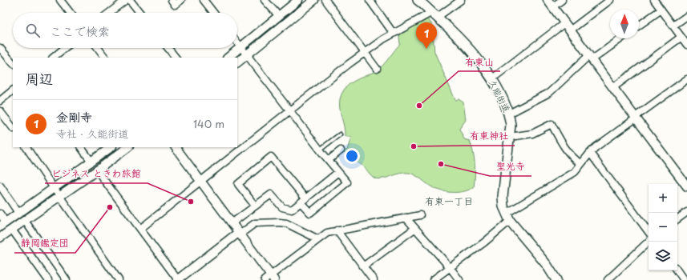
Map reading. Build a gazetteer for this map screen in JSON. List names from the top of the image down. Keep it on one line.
{"streets":{"main road":["久能街道"]},"districts":["有東一丁目"],"places":["有東山","有東神社","聖光寺","ビジネス ときわ旅館","静岡鑑定団"],"north":"top","page":{"search":"ここで検索","pins":"1","heading":"周辺","list":[{"mark":"1","name":"金剛寺","note":"寺社 · 久能街道","value":"140 m"}],"map_buttons":["+","−"]}}
